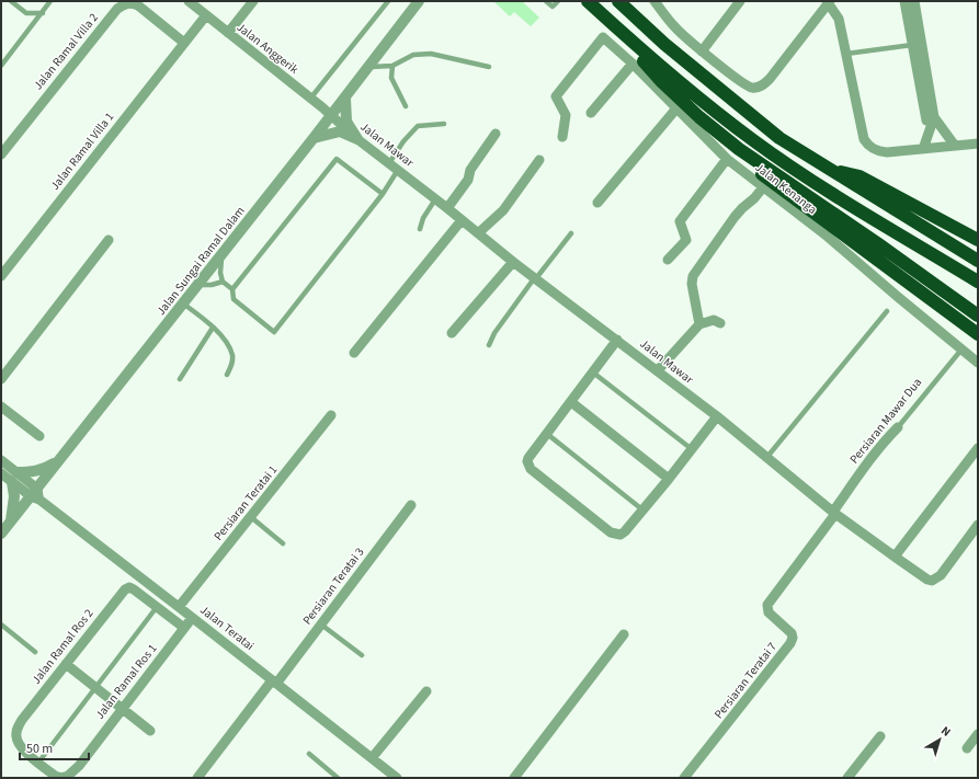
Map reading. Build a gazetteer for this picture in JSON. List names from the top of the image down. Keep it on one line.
{"streets":{"street":["Jalan Anggerik","Jalan Ramal Villa 2","Jalan Mawar","Jalan Ramal Villa 1","Jalan Kenanga","Jalan Sungai Ramal Dalam","Persiaran Mawar Dua","Persiaran Teratai 1","Persiaran Teratai 3","Jalan Teratai","Jalan Ramal Ros 2","Persiaran Teratai 7","Jalan Ramal Ros 1"]},"crossings":[["Jalan Anggerik","Jalan Mawar"],["Jalan Anggerik","Jalan Ramal Villa 1"],["Jalan Anggerik","Jalan Sungai Ramal Dalam"],["Jalan Ramal Villa 2","Jalan Ramal Villa 1"],["Jalan Mawar","Jalan Sungai Ramal Dalam"],["Jalan Mawar","Persiaran Mawar Dua"],["Jalan Mawar","Persiaran Teratai 7"],["Jalan Kenanga","Persiaran Mawar Dua"],["Jalan Sungai Ramal Dalam","Jalan Teratai"],["Persiaran Mawar Dua","Persiaran Teratai 7"],["Persiaran Teratai 1","Jalan Teratai"],["Persiaran Teratai 3","Jalan Teratai"],["Jalan Teratai","Jalan Ramal Ros 1"],["Jalan Ramal Ros 2","Jalan Ramal Ros 1"]],"scale_bar":"50 m","north":"top right"}
